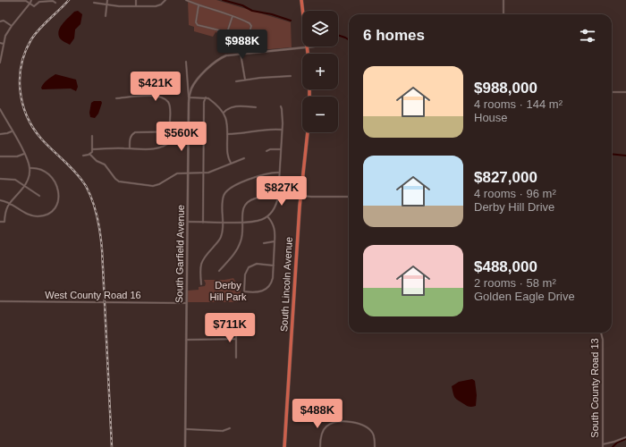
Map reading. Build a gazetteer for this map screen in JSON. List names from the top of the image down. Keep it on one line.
{"streets":{"highway":["South Lincoln Avenue"],"street":["South Garfield Avenue","West County Road 16","South County Road 13"]},"crossings":[["South Garfield Avenue","West County Road 16"]],"parks":["Derby Hill Park"],"page":{"map_buttons":["+","−"],"heading":"6 homes","price":["$988K","$421K","$560K","$827K","$711K","$488K"],"list":[{"name":"$988,000","note":"4 rooms · 144 m² · House"},{"name":"$827,000","note":"4 rooms · 96 m² · Derby Hill Drive"},{"name":"$488,000","note":"2 rooms · 58 m² · Golden Eagle Drive"}]}}
